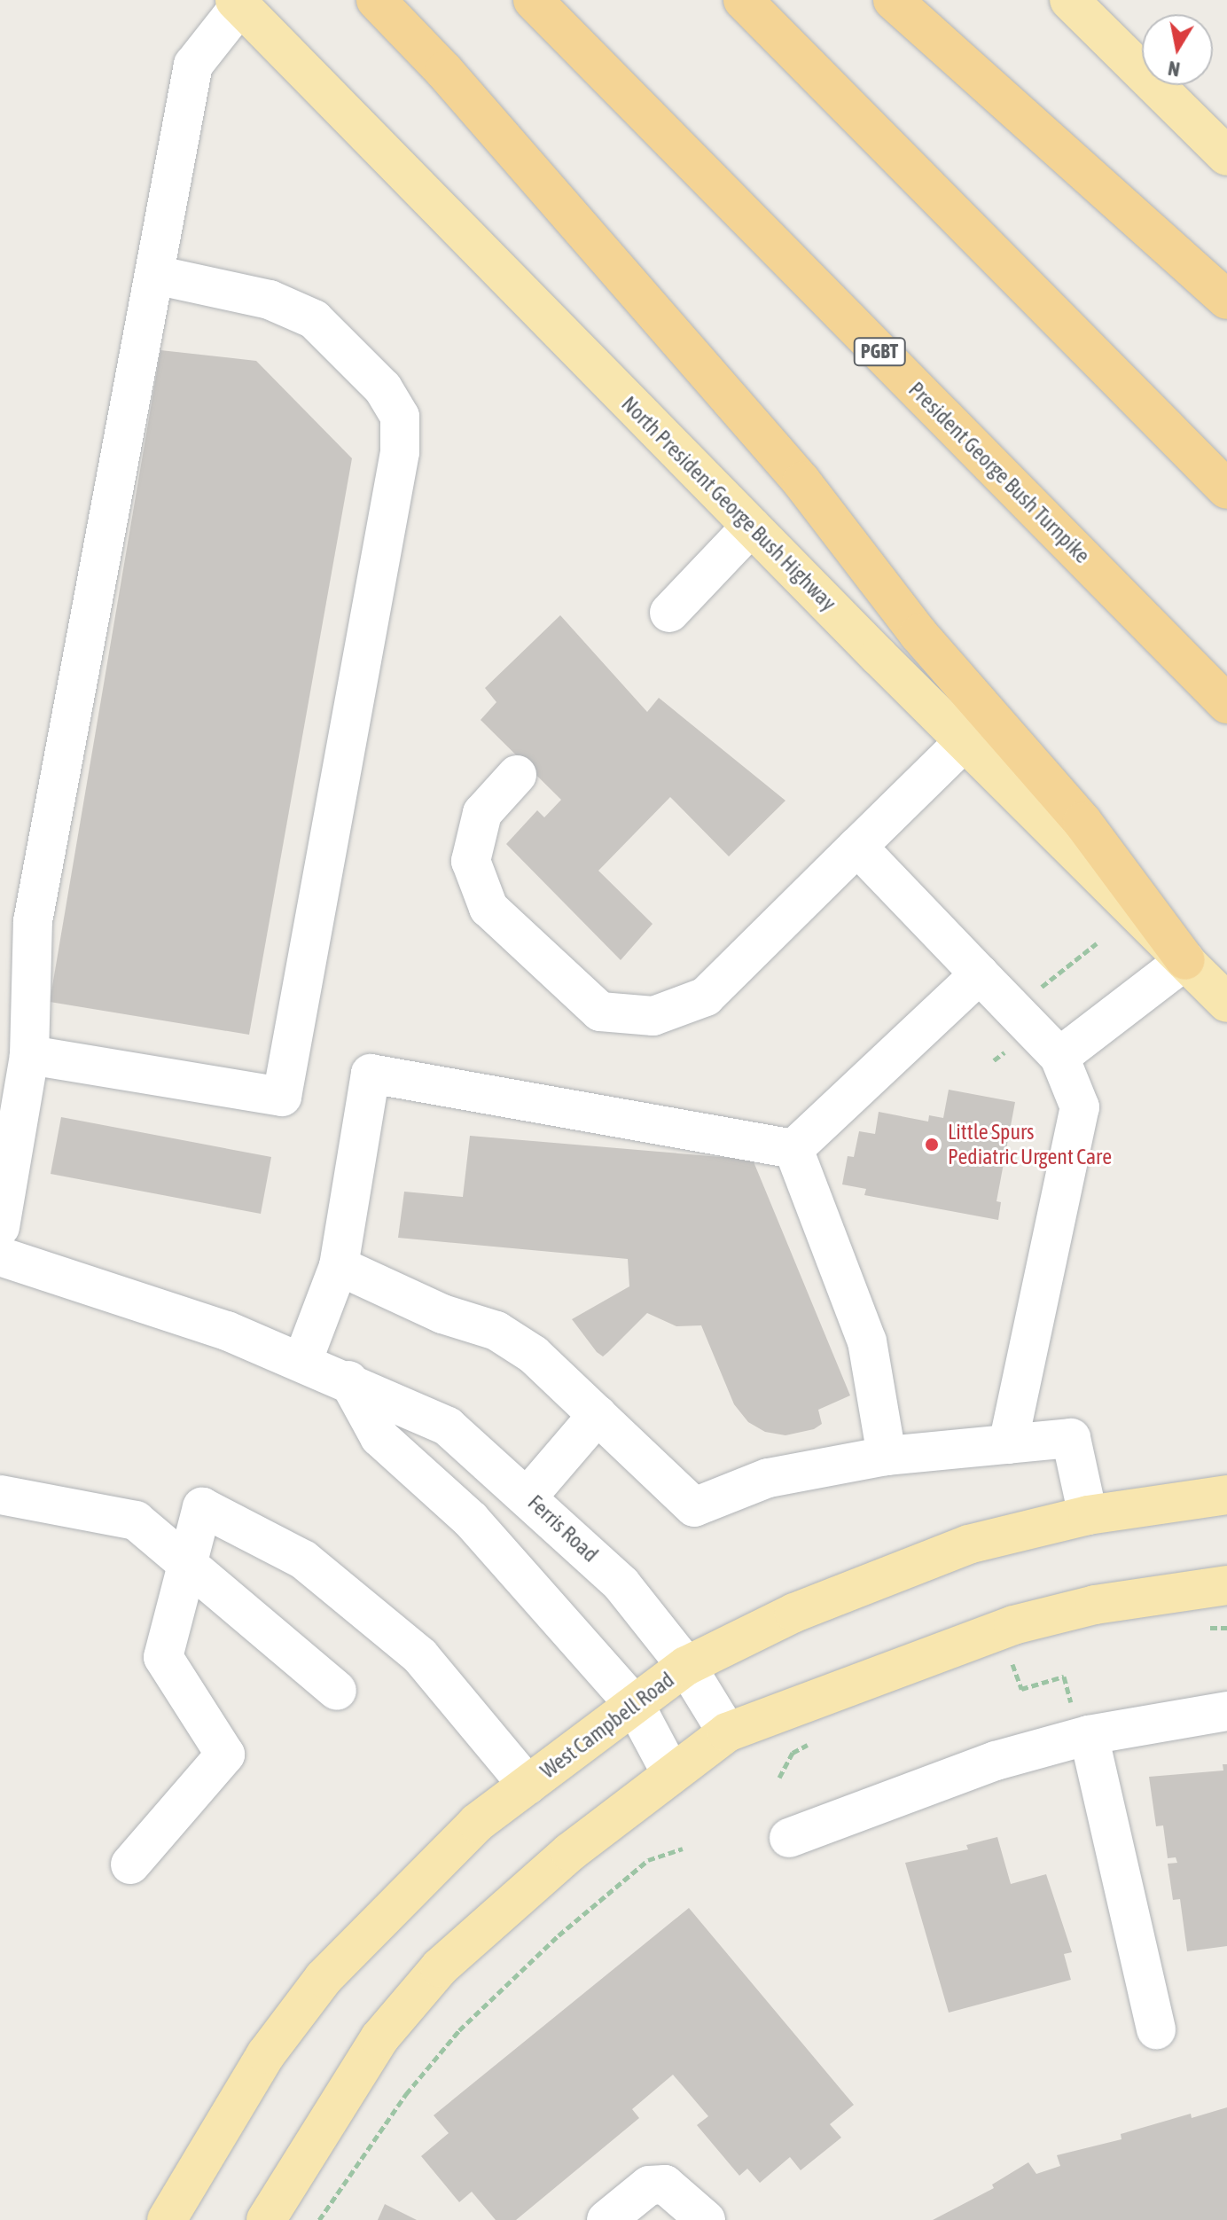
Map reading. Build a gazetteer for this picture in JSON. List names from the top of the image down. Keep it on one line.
{"streets":{"highway":["PGBT","President George Bush Turnpike"],"main road":["North President George Bush Highway","West Campbell Road"],"street":["Ferris Road"]},"crossings":[["Ferris Road","West Campbell Road"]],"places":["Little Spurs Pediatric Urgent Care"],"north":"bottom"}
